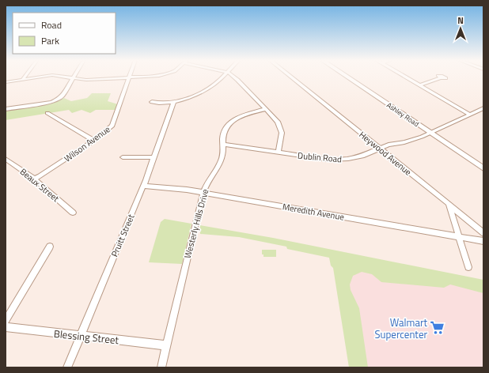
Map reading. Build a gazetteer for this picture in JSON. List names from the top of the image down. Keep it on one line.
{"streets":{"street":["Ashley Road","Wilson Avenue","Heywood Avenue","Dublin Road","Beaux Street","Meredith Avenue","Westerly Hills Drive","Pruitt Street","Blessing Street"]},"crossings":[["Ashley Road","Dublin Road"],["Wilson Avenue","Beaux Street"],["Heywood Avenue","Dublin Road"],["Dublin Road","Westerly Hills Drive"],["Meredith Avenue","Westerly Hills Drive"],["Meredith Avenue","Pruitt Street"],["Westerly Hills Drive","Blessing Street"],["Pruitt Street","Blessing Street"]],"places":{"supermarket":["Walmart Supercenter"]},"legend":["Road","Park"],"north":"top"}
